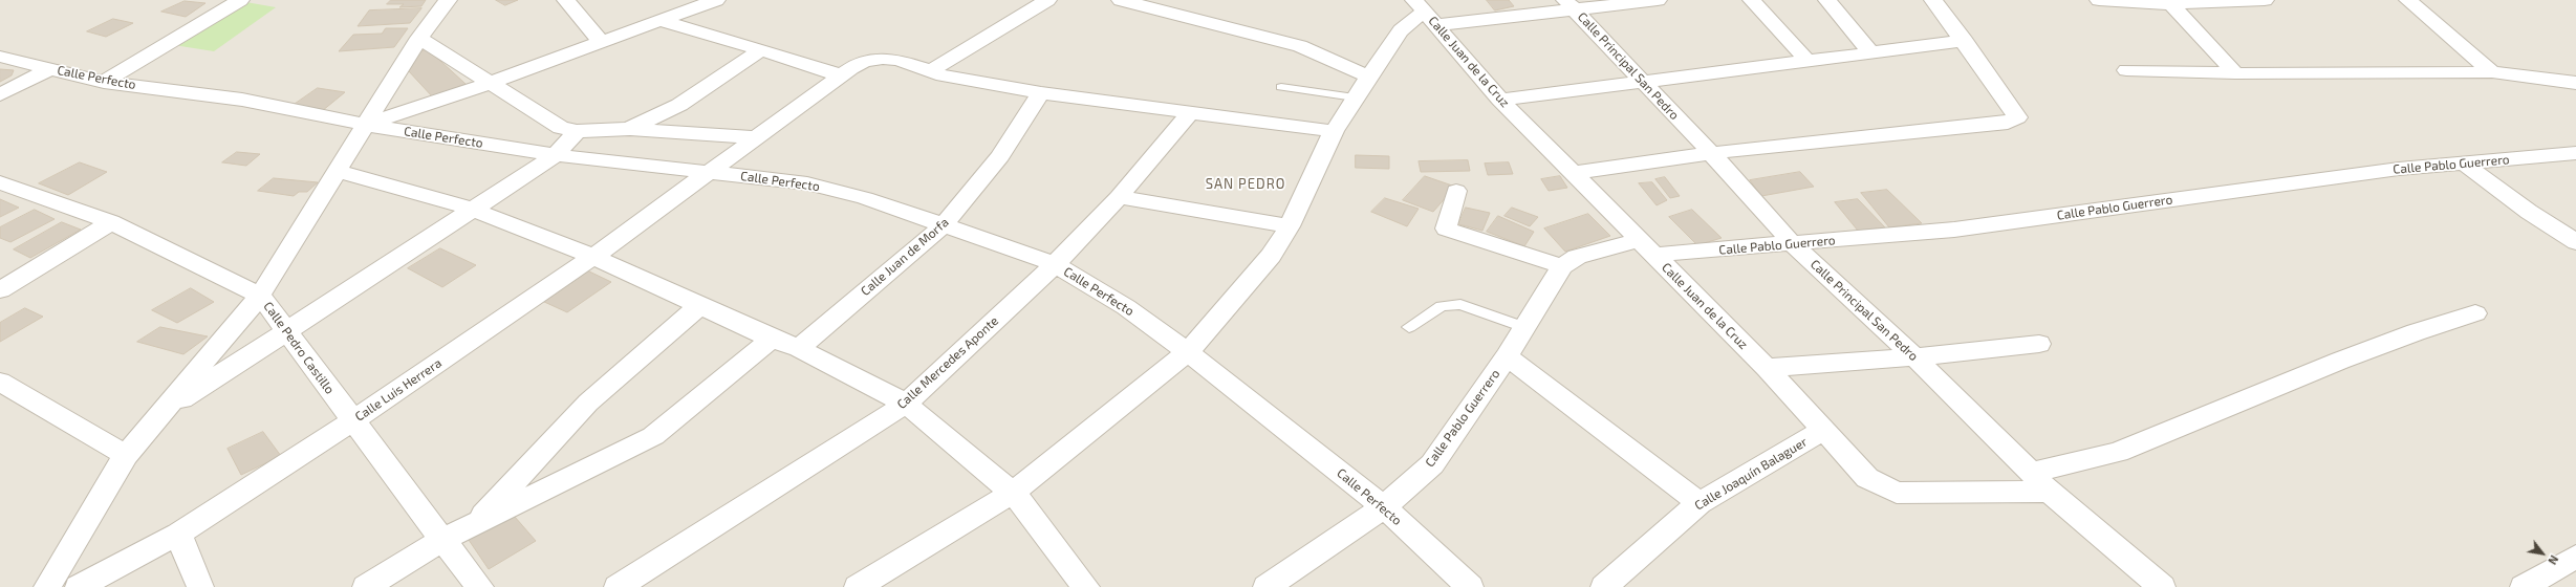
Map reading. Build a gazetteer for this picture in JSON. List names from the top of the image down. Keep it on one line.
{"streets":{"street":["Calle Juan de la Cruz","Calle Principal San Pedro","Calle Perfecto","Calle Pablo Guerrero","Calle Juan de Morfa","Calle Pedro Castillo","Calle Mercedes Aponte","Calle Luis Herrera","Calle Joaquín Balaguer"]},"crossings":[["Calle Juan de la Cruz","Calle Principal San Pedro"],["Calle Juan de la Cruz","Calle Pablo Guerrero"],["Calle Juan de la Cruz","Calle Joaquín Balaguer"],["Calle Principal San Pedro","Calle Pablo Guerrero"],["Calle Perfecto","Calle Pablo Guerrero"],["Calle Perfecto","Calle Juan de Morfa"],["Calle Perfecto","Calle Mercedes Aponte"],["Calle Perfecto","Calle Luis Herrera"],["Calle Juan de Morfa","Calle Luis Herrera"],["Calle Pedro Castillo","Calle Luis Herrera"],["Calle Mercedes Aponte","Calle Luis Herrera"]],"districts":["SAN PEDRO"],"north":"bottom right"}
